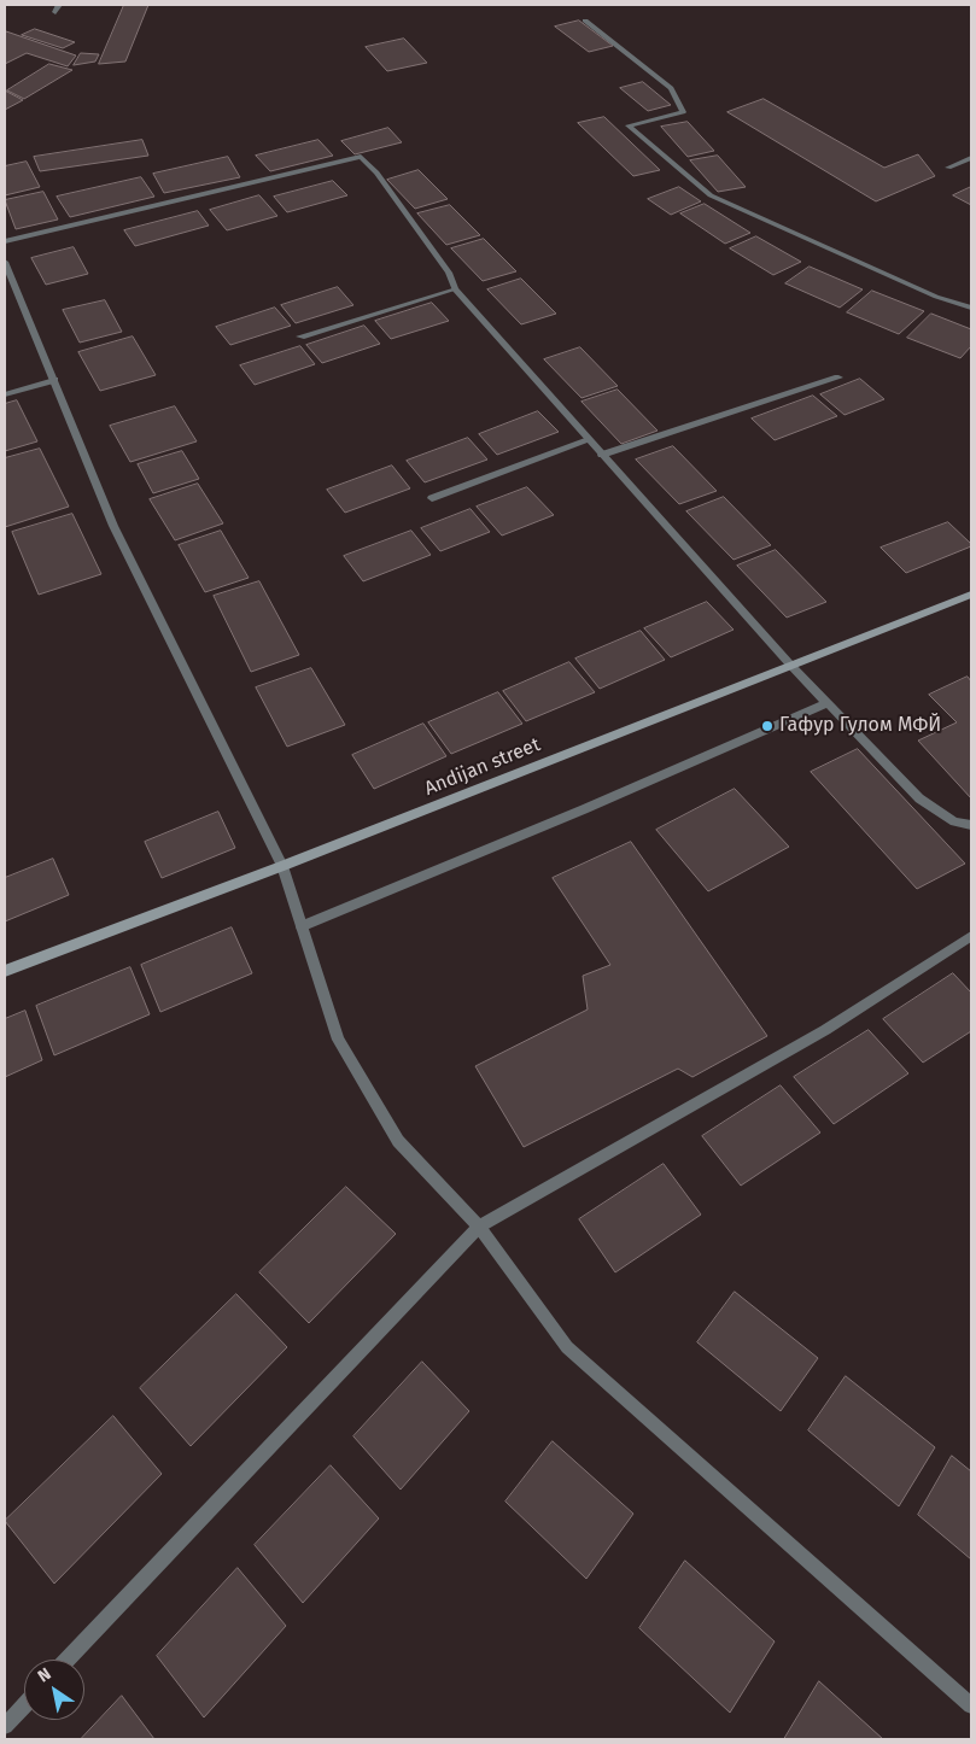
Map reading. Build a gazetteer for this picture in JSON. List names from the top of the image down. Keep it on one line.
{"streets":{"street":["Andijan street"]},"places":["Гафур Гулом МФЙ"],"north":"top left"}
